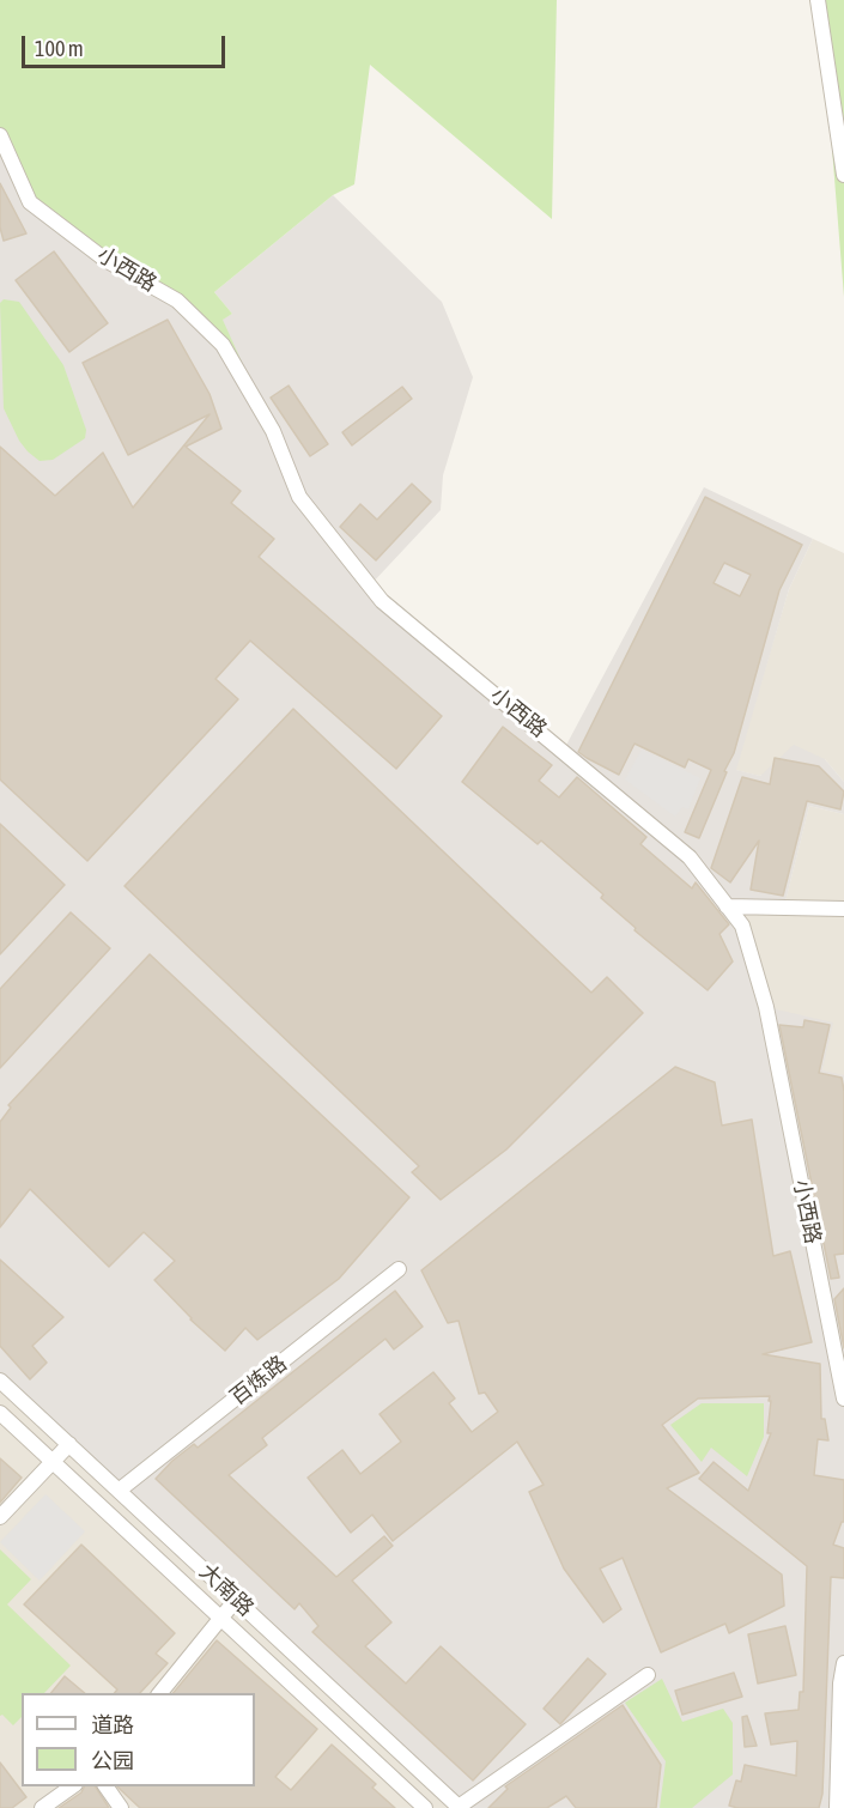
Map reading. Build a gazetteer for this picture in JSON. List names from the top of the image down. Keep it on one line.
{"streets":{"street":["小西路","百炼路","大南路"]},"crossings":[["百炼路","大南路"]],"legend":["道路","公园"],"scale_bar":"100 m"}
